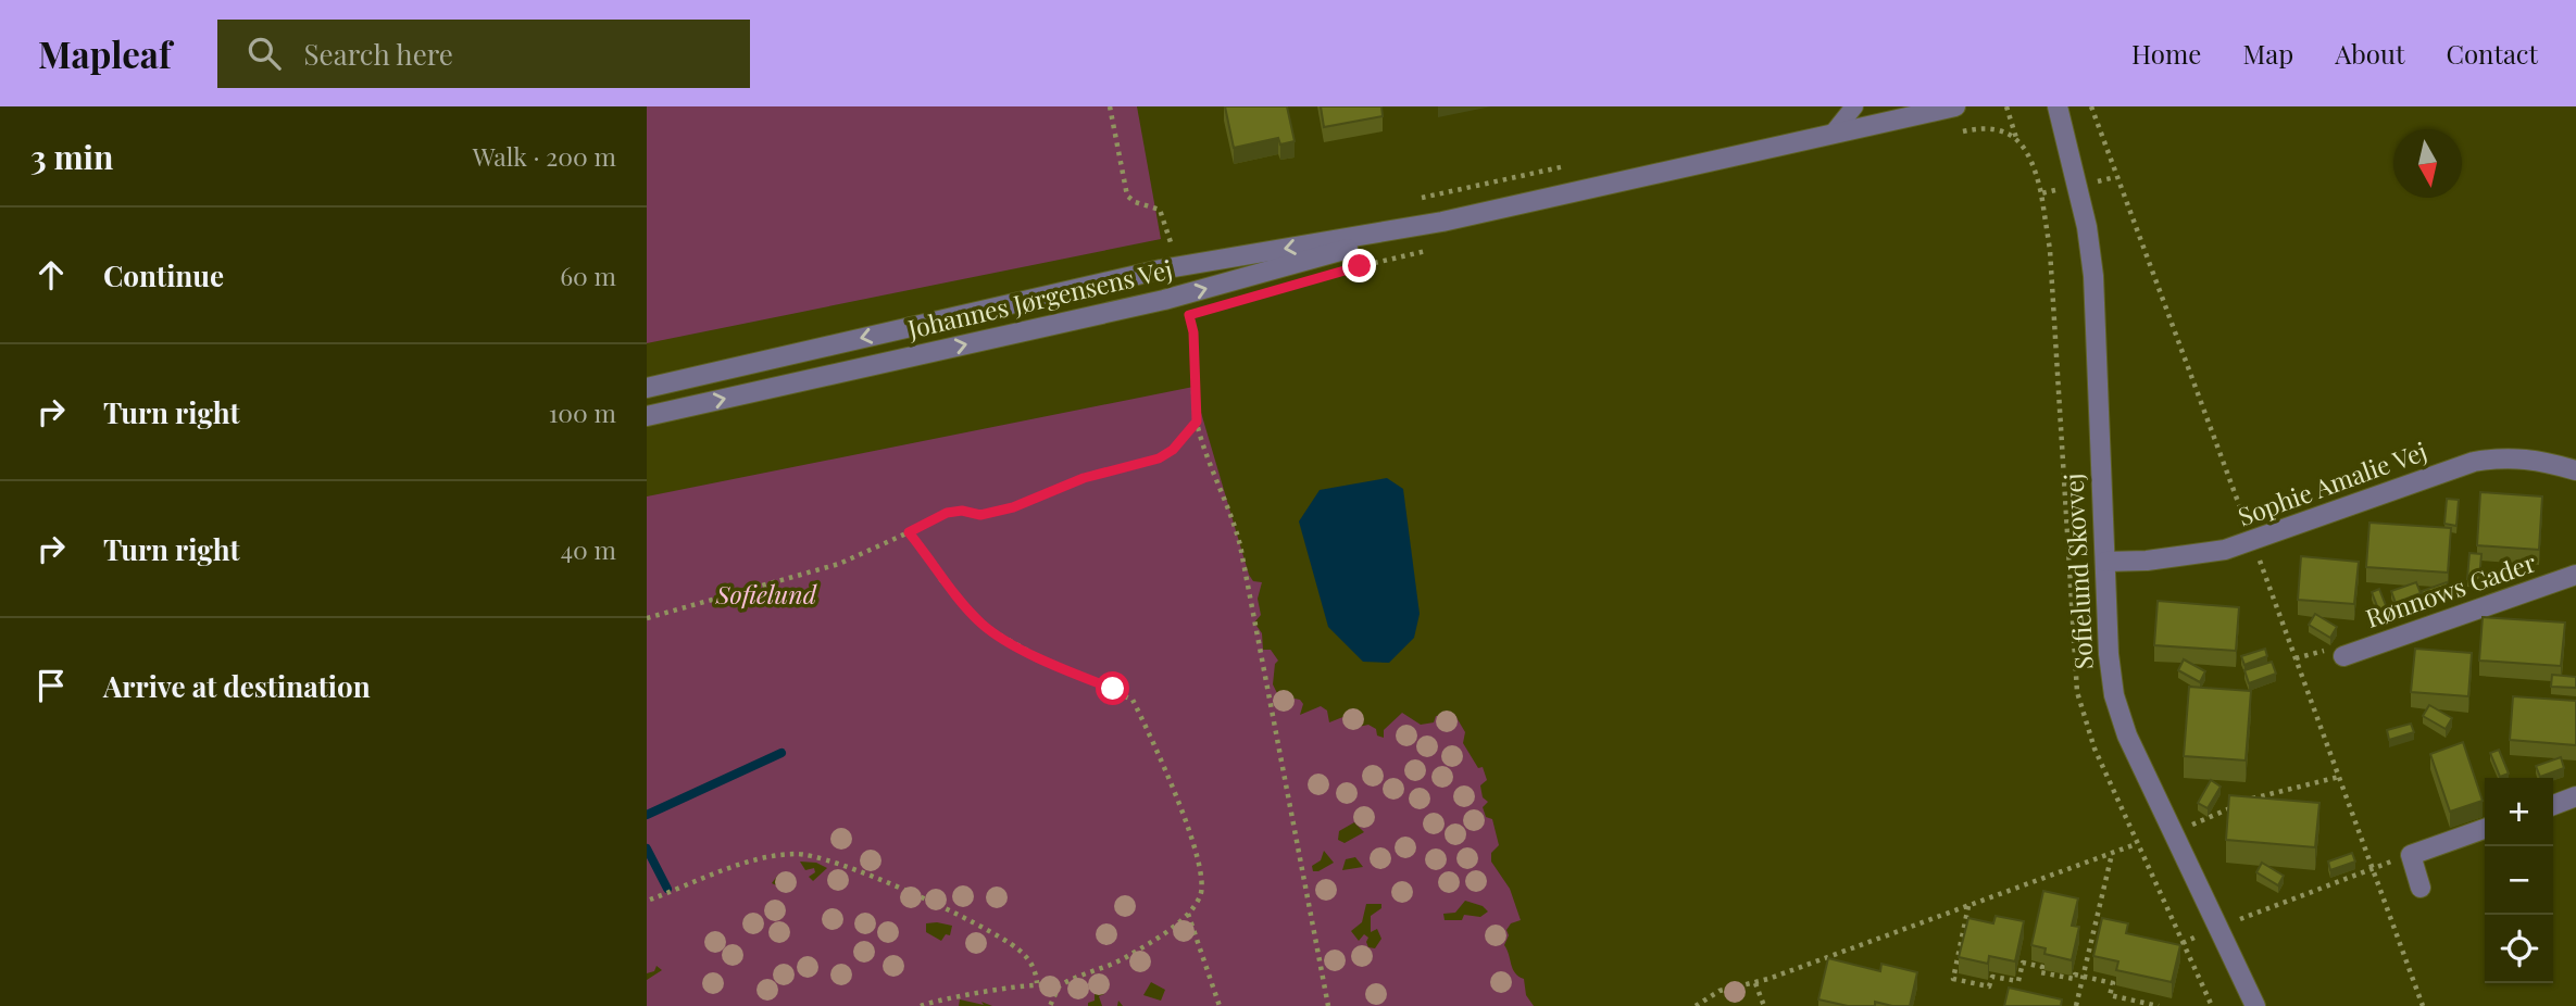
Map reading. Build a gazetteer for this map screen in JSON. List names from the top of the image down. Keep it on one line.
{"streets":{"street":["Johannes Jørgensens Vej","Sophie Amalie Vej","Sofielund Skovvej","Rønnows Gader"]},"crossings":[["Sophie Amalie Vej","Sofielund Skovvej"]],"parks":["Sofielund"],"north":"bottom","page":{"header":"Mapleaf","search":"Search here","nav":["Home","Map","About","Contact"],"heading":["3 min","Walk · 200 m"],"list":[["Continue","60 m"],["Turn right","100 m"],["Turn right","40 m"],"Arrive at destination"],"map_buttons":["+","−"]}}
